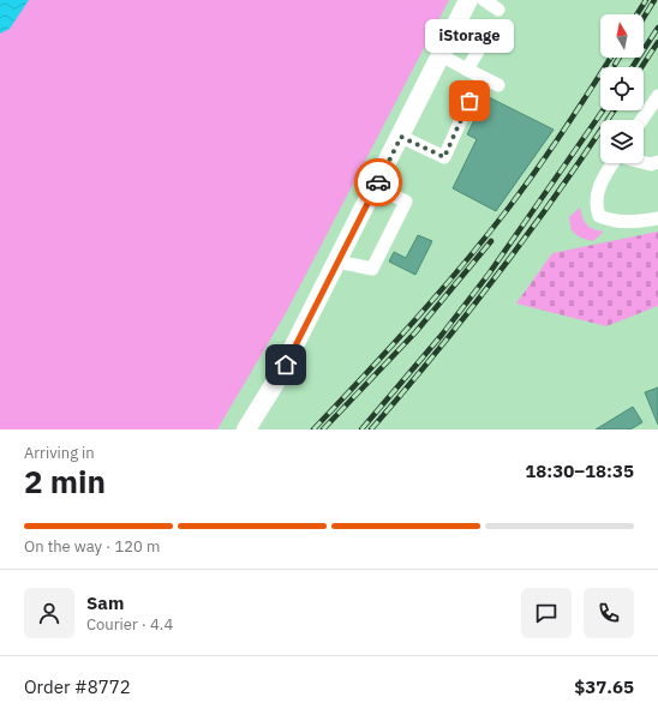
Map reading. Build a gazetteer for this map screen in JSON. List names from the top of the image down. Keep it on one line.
{"places":["iStorage"],"north":"top","page":{"bubble":"iStorage","heading":["2 min","Arriving in","18:30–18:35"],"panel":["Sam","Courier · 4.4","Order #8772","$37.65"],"bar":"On the way · 120 m"}}
